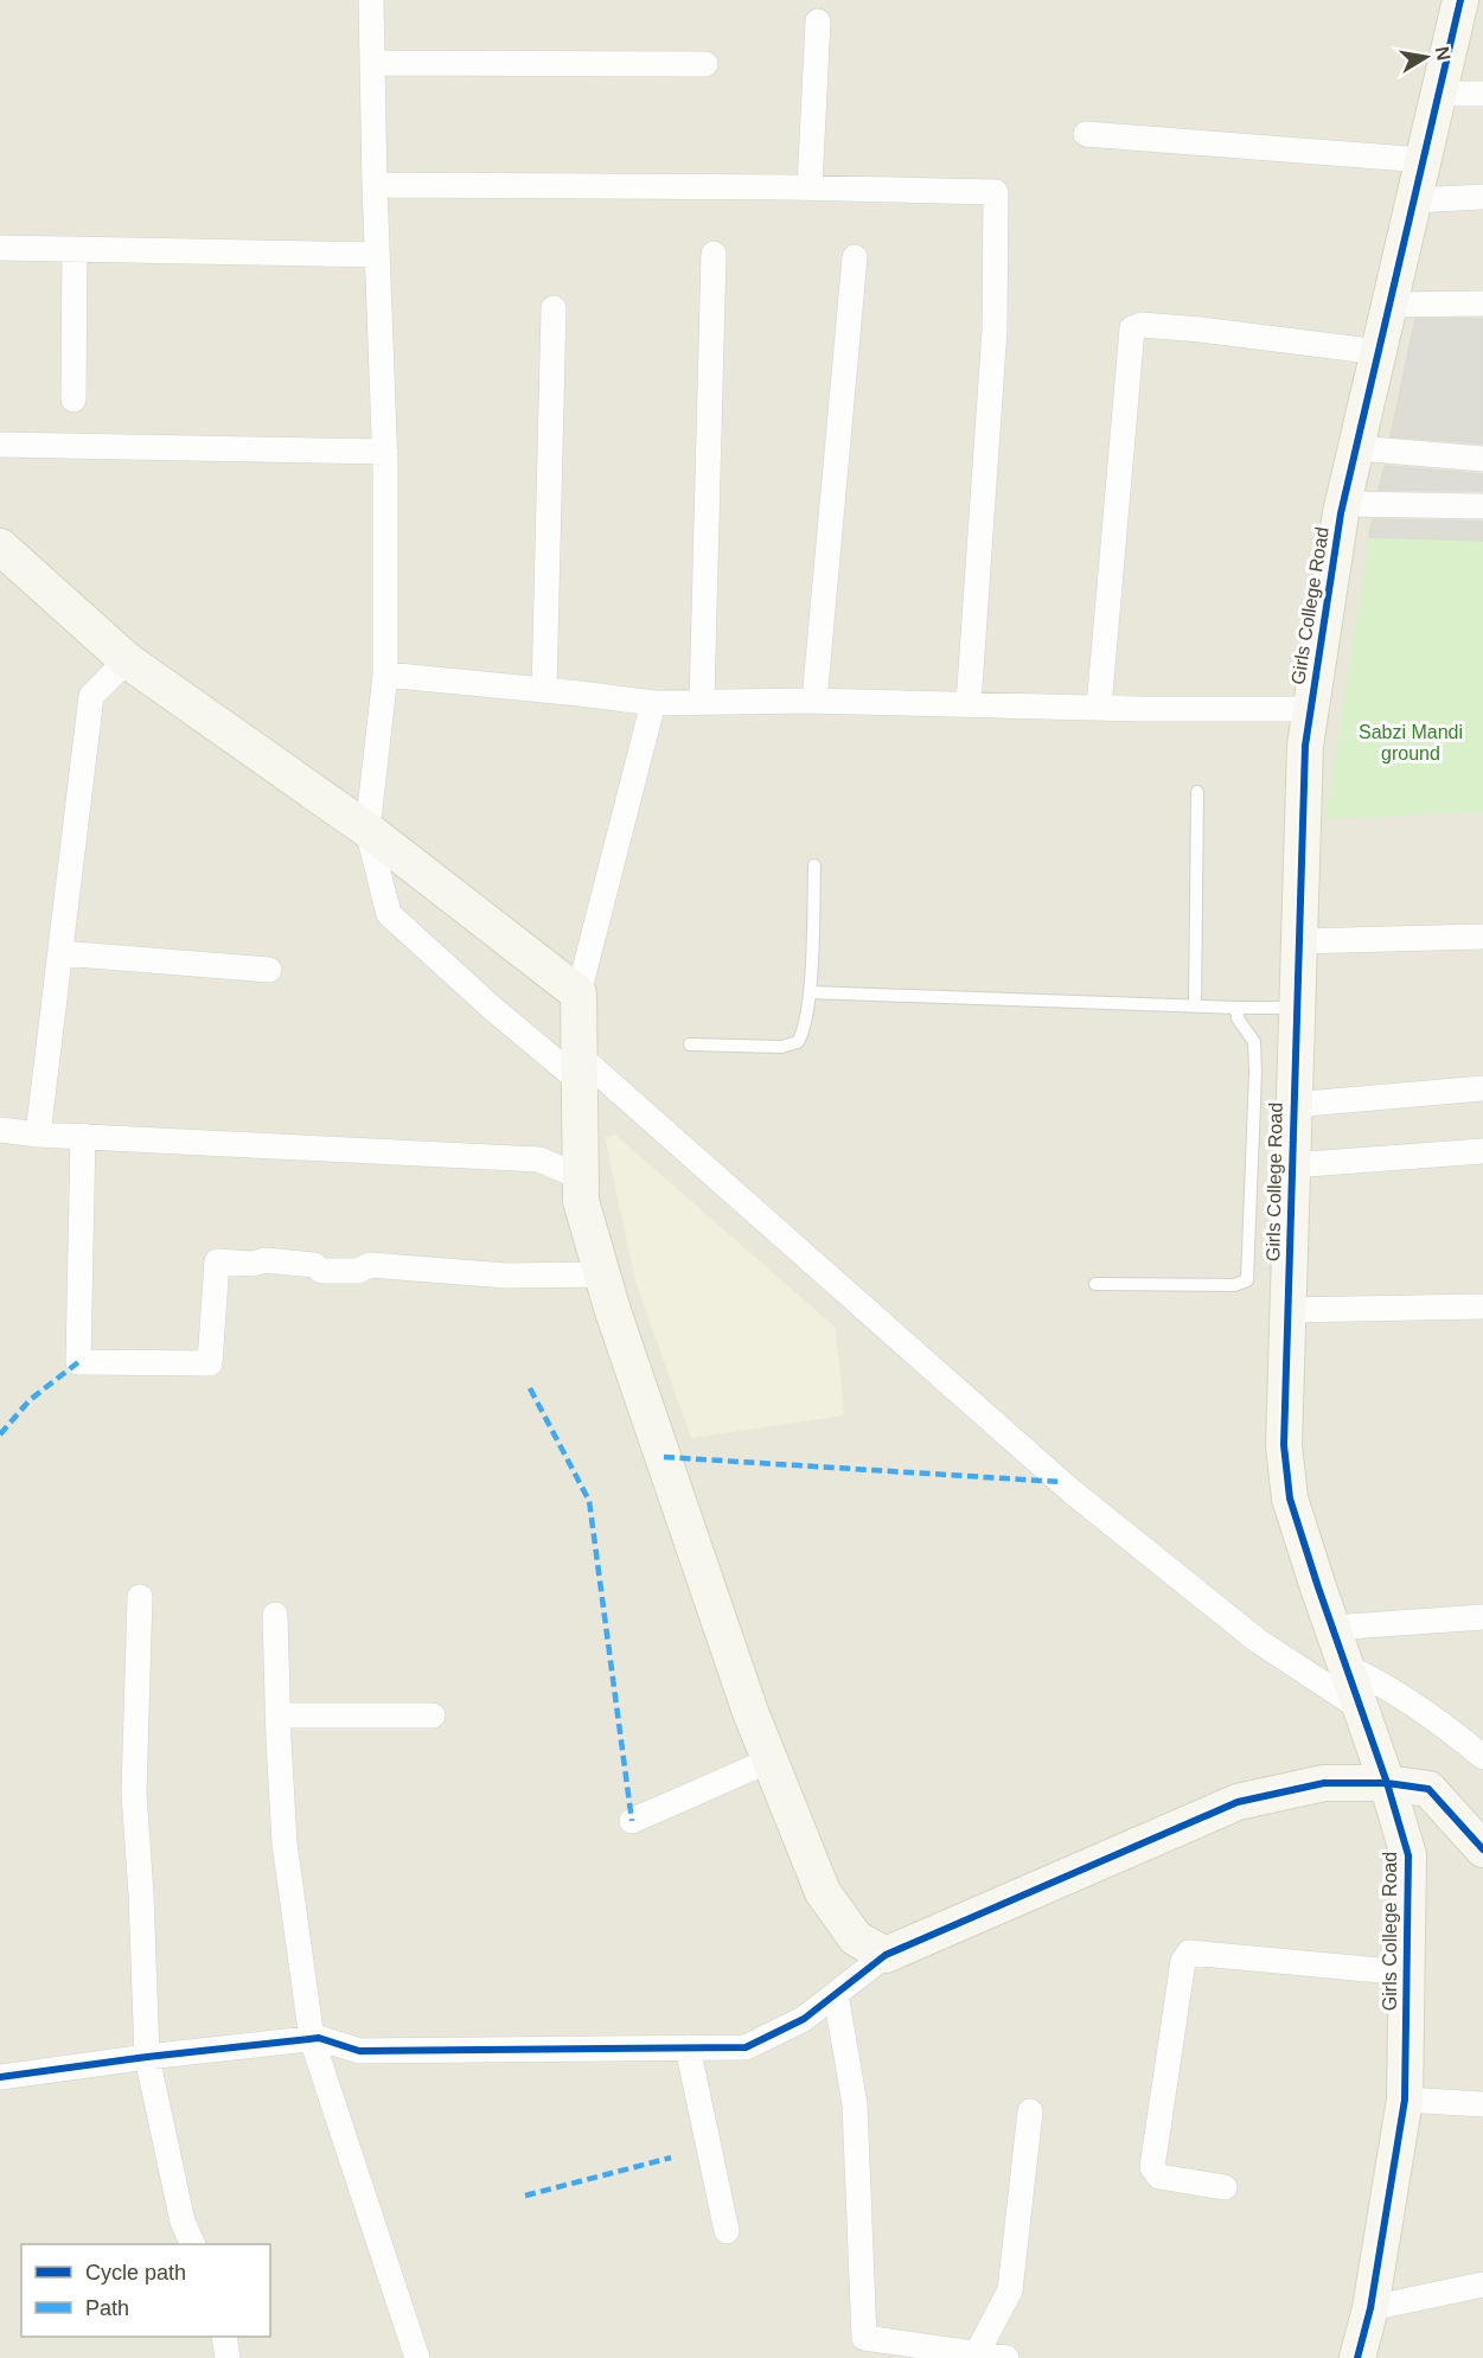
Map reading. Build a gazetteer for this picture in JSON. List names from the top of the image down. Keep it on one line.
{"streets":{"street":["Girls College Road"]},"parks":["Sabzi Mandi ground"],"legend":["Cycle path","Path"],"north":"right"}
